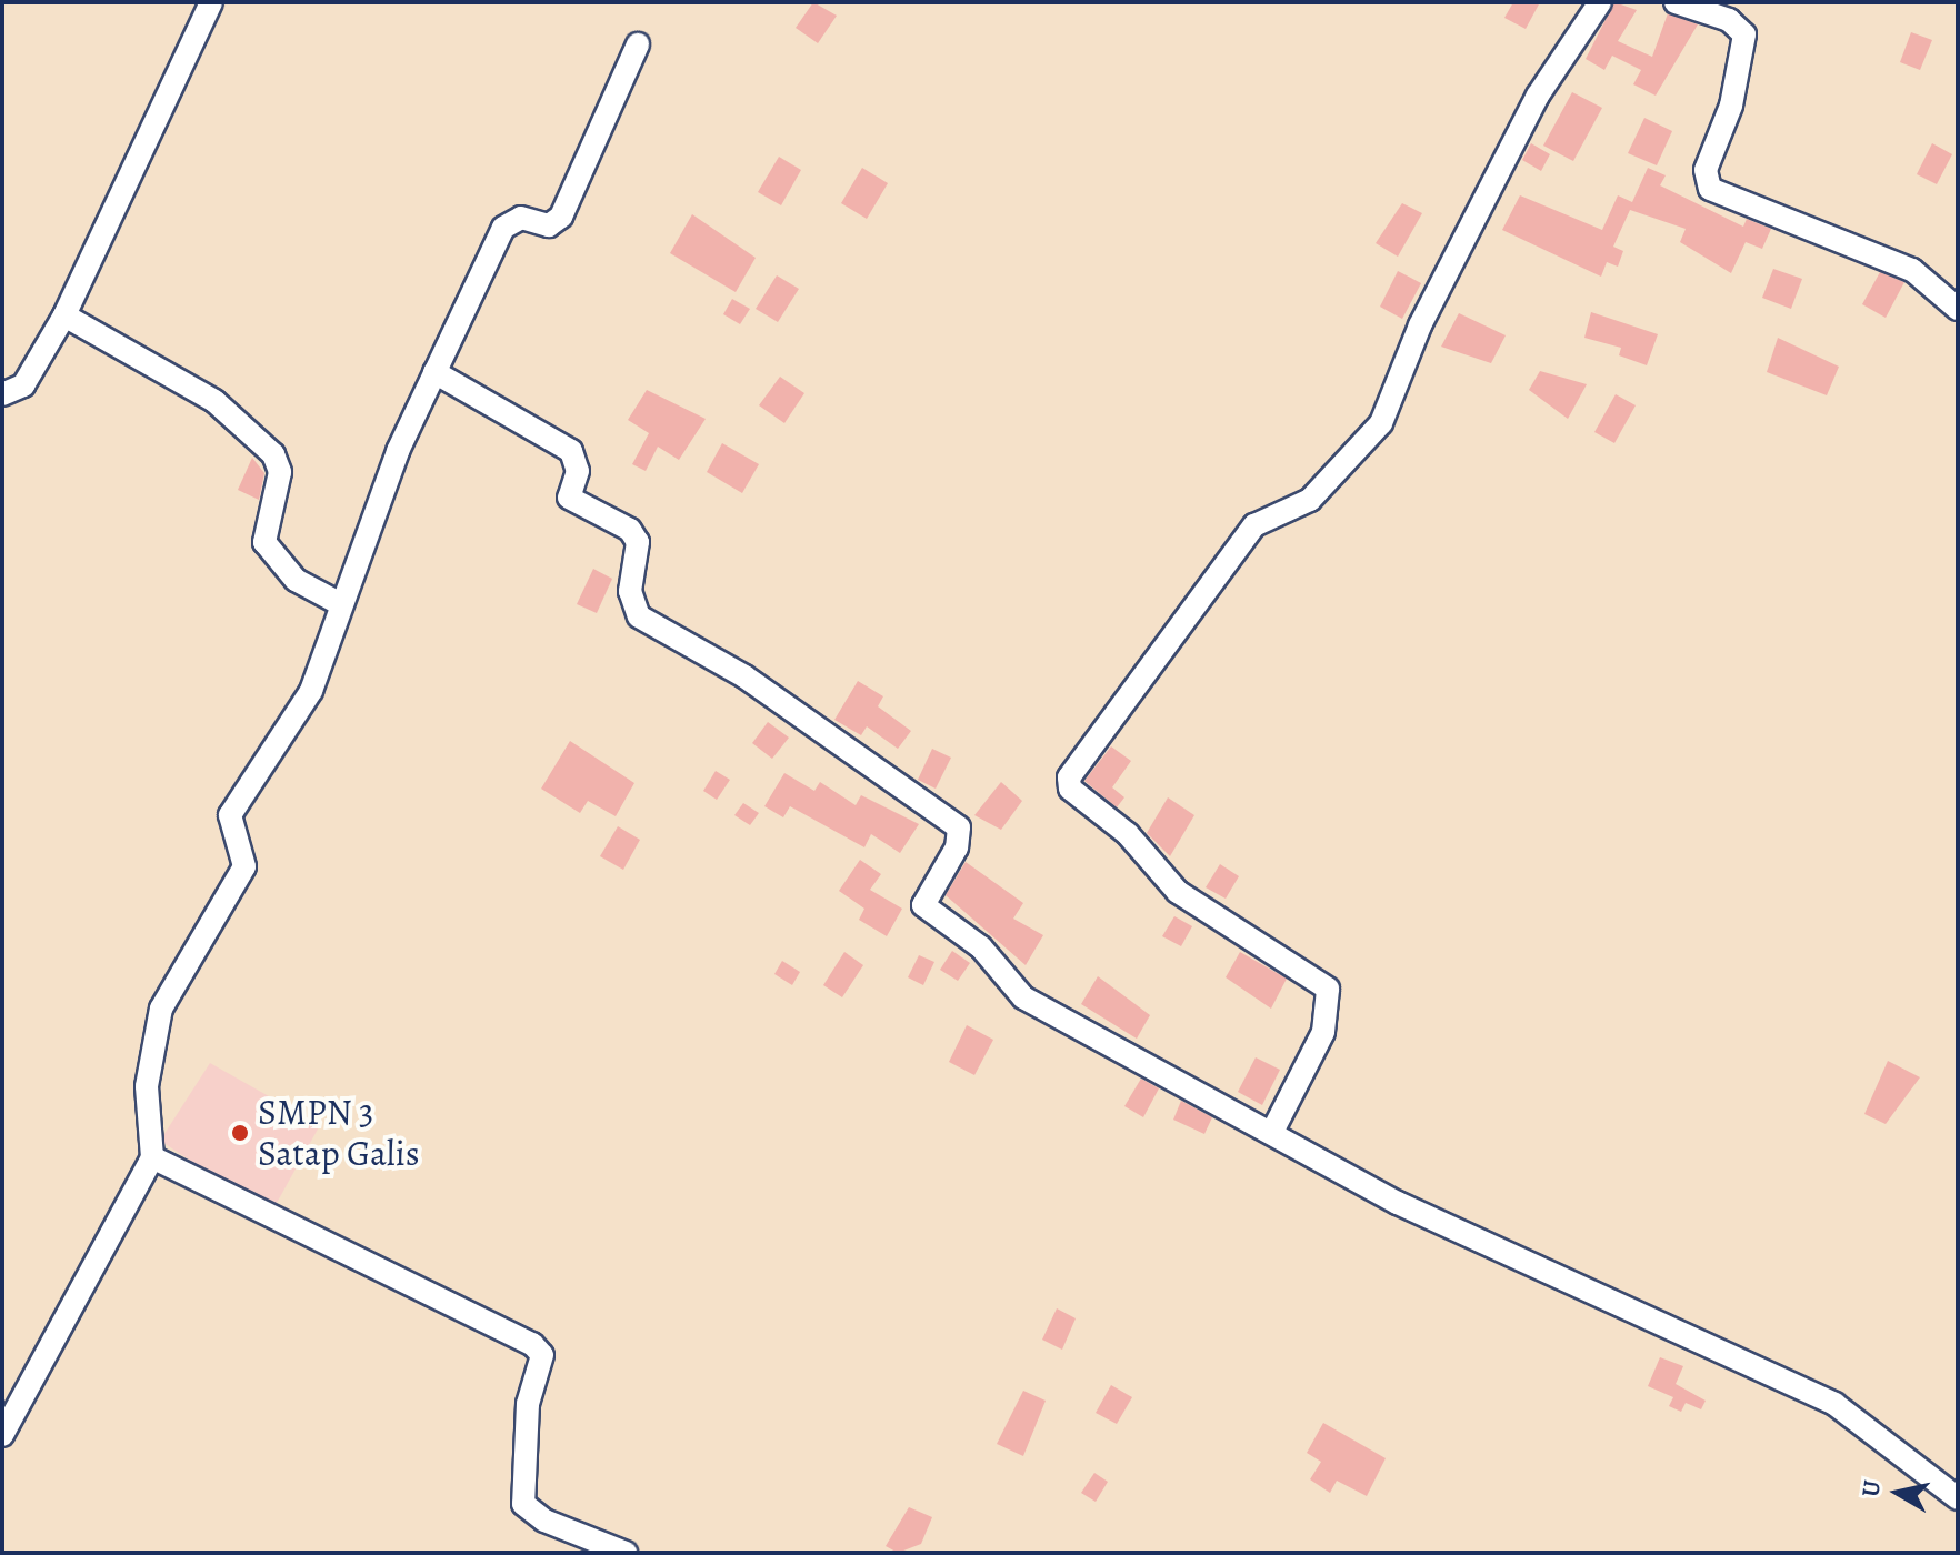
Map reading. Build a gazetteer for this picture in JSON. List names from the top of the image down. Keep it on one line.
{"places":["SMPN 3 Satap Galis"],"north":"left"}
